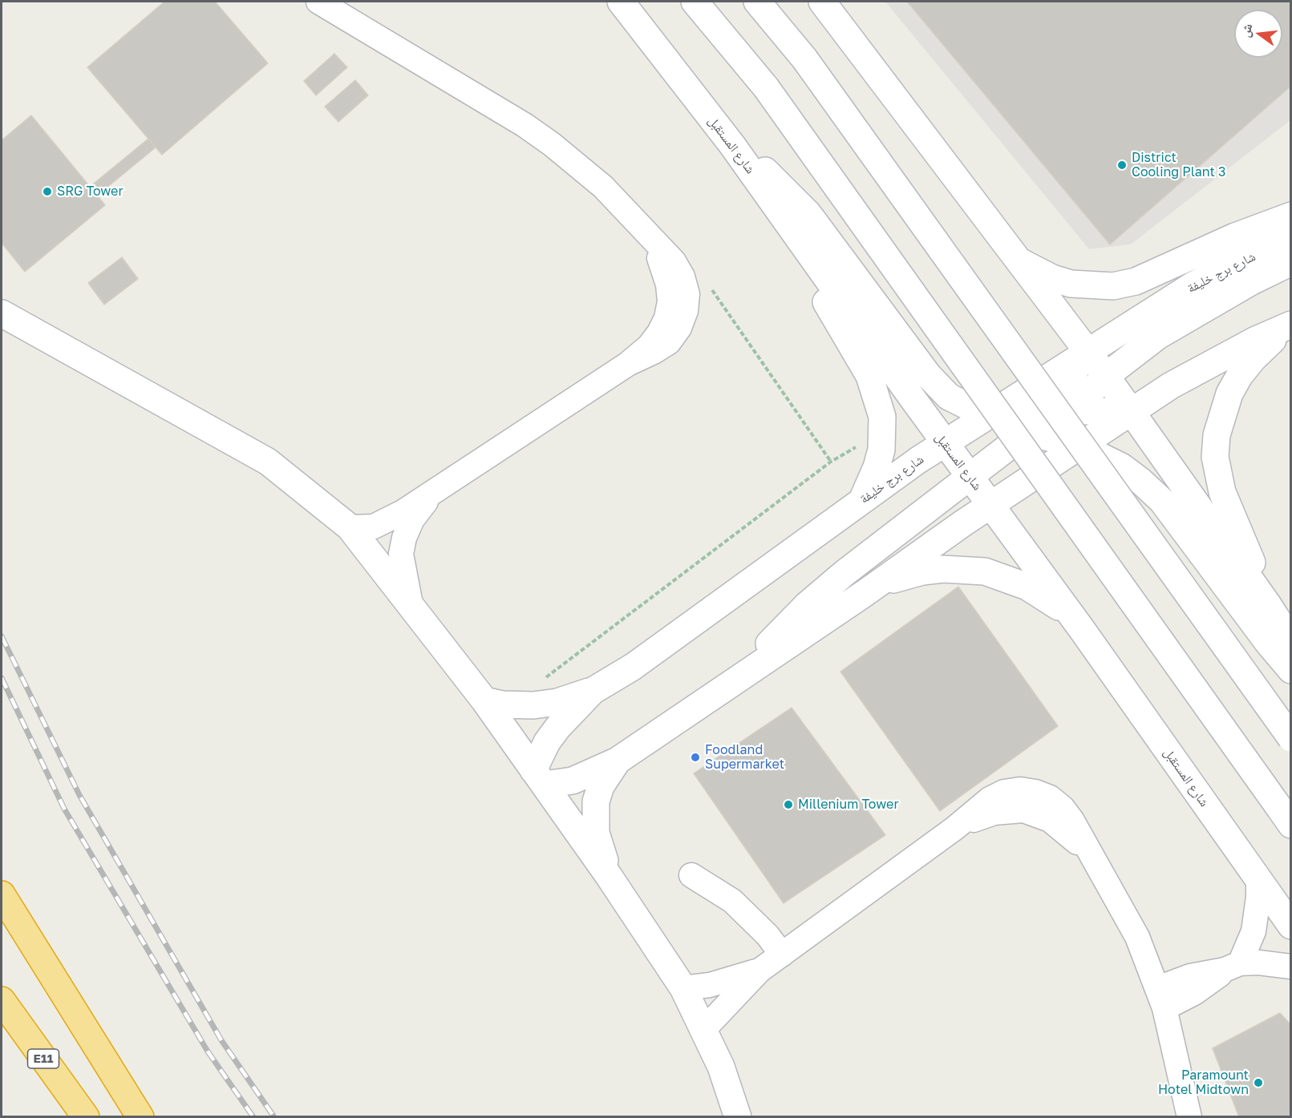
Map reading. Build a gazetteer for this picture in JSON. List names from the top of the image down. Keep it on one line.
{"streets":{"highway":["E11"],"street":["شارع المستقبل","شارع برج خليفة"]},"crossings":[["شارع المستقبل","شارع برج خليفة"]],"places":["District Cooling Plant 3","SRG Tower","Foodland Supermarket","Millenium Tower","Paramount Hotel Midtown"],"north":"left"}
